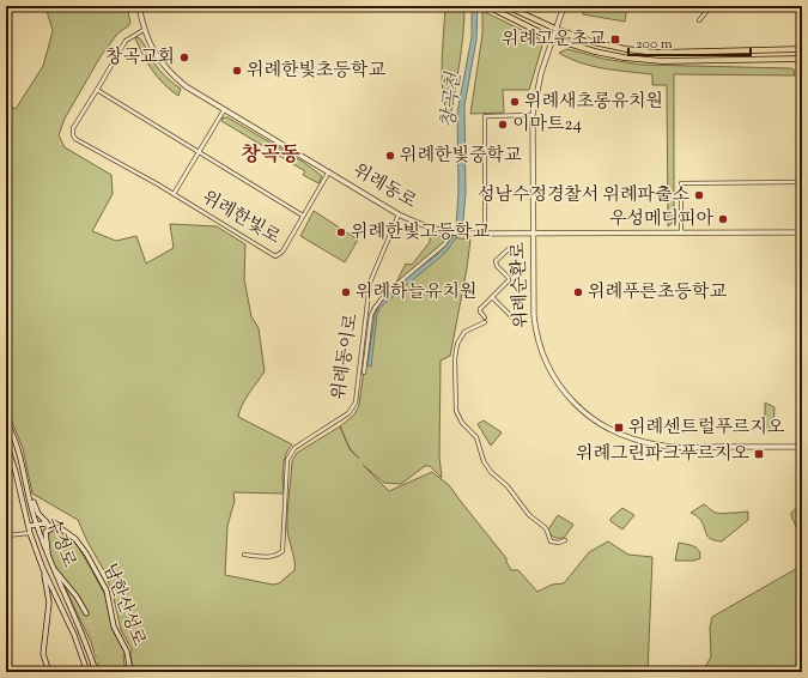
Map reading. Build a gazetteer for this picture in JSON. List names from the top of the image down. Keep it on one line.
{"streets":{"main road":["위례동로","위례순환로","수정로","남한산성로"],"street":["위례한빛로","위례동이로"]},"crossings":[["위례동로","위례한빛로"],["위례동로","위례순환로"],["위례동로","위례동이로"],["수정로","남한산성로"]],"districts":["창곡동"],"water":["창곡천"],"places":{"transit":["위례고운초교","위례센트럴푸르지오","위례그린파크푸르지오"],"other":["창곡교회","위례한빛초등학교","위례새초롱유치원","이마트24","위례한빛중학교","성남수정경찰서 위례파출소","우성메디피아","위례한빛고등학교","위례하늘유치원","위례푸른초등학교"]},"scale_bar":"200 m"}
